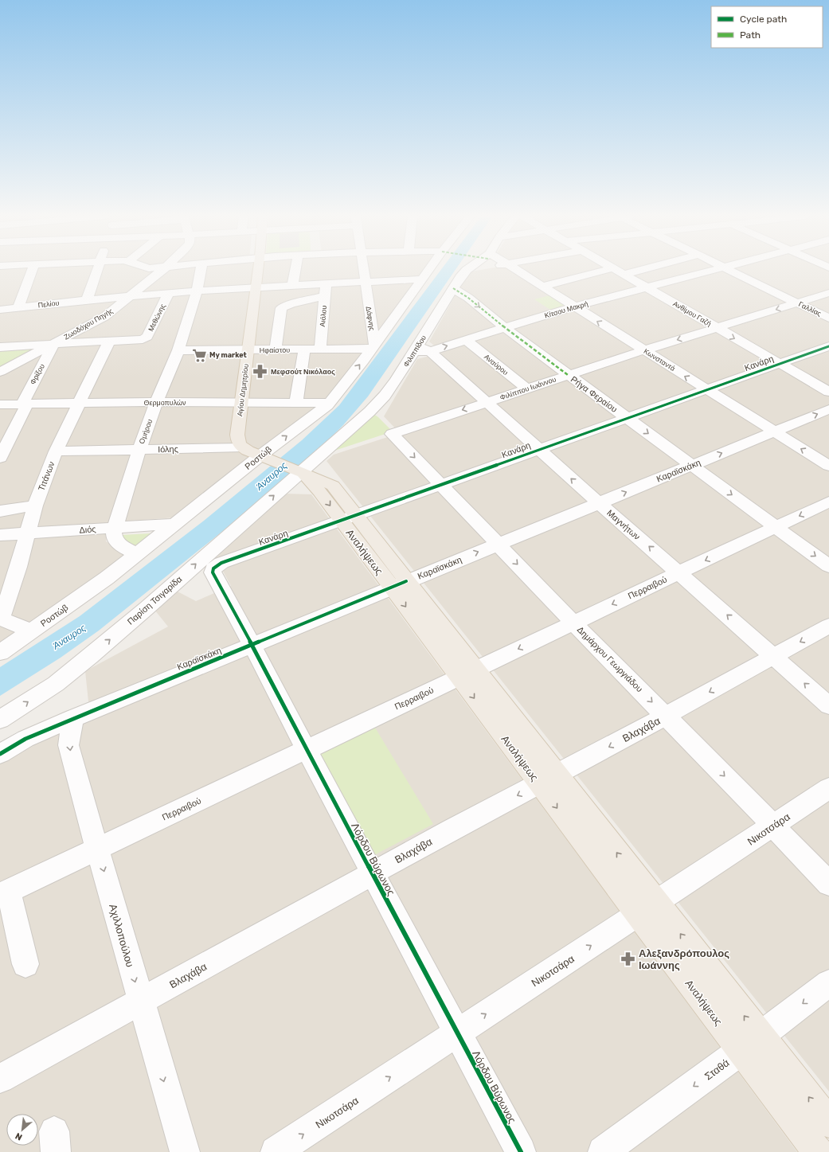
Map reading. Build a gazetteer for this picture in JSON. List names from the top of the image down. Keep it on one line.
{"streets":{"main road":["Αγίου Δημητρίου","Αναλήψεως"],"street":["Πελίου","Γαλλίας","Κίτσου Μακρή","Ανθίμου Γαζή","Αιόλου","Μεθώνης","Δάφνης","Ζωοδόχου Πηγής","Ηφαίστου","Φιλιππίδου","Κωνσταντά","Κανάρη","Αναύρου","Φρίξου","Φιλίππου Ιωάννου","Ρήγα Φεραίου","Θερμοπυλών","Ομήρου","Ιόλης","Ροστώβ","Καραϊσκάκη","Τιτάνων","Μαγνήτων","Διός","Περραιβού","Παρίση Τσιγαρίδα","Δημάρχου Γεωργιάδου","Βλαχάβα","Νικοτσάρα","Λόρδου Βύρωνος","Αχιλλοπούλου","Σταθά"]},"crossings":[["Πελίου","Αιόλου"],["Πελίου","Μεθώνης"],["Πελίου","Δάφνης"],["Πελίου","Ζωοδόχου Πηγής"],["Πελίου","Αγίου Δημητρίου"],["Πελίου","Ομήρου"],["Πελίου","Ροστώβ"],["Γαλλίας","Φιλίππου Ιωάννου"],["Κίτσου Μακρή","Ανθίμου Γαζή"],["Κίτσου Μακρή","Φιλιππίδου"],["Κίτσου Μακρή","Κωνσταντά"],["Κίτσου Μακρή","Αναύρου"],["Κίτσου Μακρή","Ρήγα Φεραίου"],["Κίτσου Μακρή","Μαγνήτων"],["Ανθίμου Γαζή","Κανάρη"],["Ανθίμου Γαζή","Φιλίππου Ιωάννου"],["Αιόλου","Ηφαίστου"],["Μεθώνης","Τιτάνων"],["Δάφνης","Ηφαίστου"],["Δάφνης","Ροστώβ"],["Ζωοδόχου Πηγής","Φρίξου"],["Ηφαίστου","Αγίου Δημητρίου"],["Ηφαίστου","Ομήρου"],["Ηφαίστου","Ροστώβ"],["Φιλιππίδου","Ρήγα Φεραίου"],["Φιλιππίδου","Μαγνήτων"],["Φιλιππίδου","Αναλήψεως"],["Φιλιππίδου","Παρίση Τσιγαρίδα"],["Κωνσταντά","Κανάρη"],["Κωνσταντά","Φιλίππου Ιωάννου"],["Κωνσταντά","Καραϊσκάκη"],["Κανάρη","Ρήγα Φεραίου"],["Κανάρη","Μαγνήτων"],["Κανάρη","Αναλήψεως"],["Κανάρη","Δημάρχου Γεωργιάδου"],["Κανάρη","Λόρδου Βύρωνος"],["Αναύρου","Φιλίππου Ιωάννου"],["Φρίξου","Θερμοπυλών"],["Φιλίππου Ιωάννου","Ρήγα Φεραίου"],["Φιλίππου Ιωάννου","Μαγνήτων"],["Φιλίππου Ιωάννου","Δημάρχου Γεωργιάδου"],["Αγίου Δημητρίου","Θερμοπυλών"],["Αγίου Δημητρίου","Ιόλης"],["Ρήγα Φεραίου","Καραϊσκάκη"],["Ρήγα Φεραίου","Περραιβού"],["Θερμοπυλών","Ομήρου"],["Θερμοπυλών","Ροστώβ"],["Θερμοπυλών","Τιτάνων"],["Ομήρου","Ιόλης"],["Ομήρου","Ροστώβ"],["Ομήρου","Διός"],["Ιόλης","Τιτάνων"],["Ροστώβ","Διός"],["Καραϊσκάκη","Μαγνήτων"],["Καραϊσκάκη","Αναλήψεως"],["Καραϊσκάκη","Δημάρχου Γεωργιάδου"],["Καραϊσκάκη","Λόρδου Βύρωνος"],["Καραϊσκάκη","Αχιλλοπούλου"],["Τιτάνων","Διός"],["Μαγνήτων","Περραιβού"],["Μαγνήτων","Βλαχάβα"],["Αναλήψεως","Περραιβού"],["Αναλήψεως","Παρίση Τσιγαρίδα"],["Αναλήψεως","Βλαχάβα"],["Αναλήψεως","Νικοτσάρα"],["Αναλήψεως","Σταθά"],["Περραιβού","Δημάρχου Γεωργιάδου"],["Περραιβού","Λόρδου Βύρωνος"],["Περραιβού","Αχιλλοπούλου"],["Δημάρχου Γεωργιάδου","Βλαχάβα"],["Δημάρχου Γεωργιάδου","Νικοτσάρα"],["Βλαχάβα","Λόρδου Βύρωνος"],["Βλαχάβα","Αχιλλοπούλου"],["Νικοτσάρα","Λόρδου Βύρωνος"]],"one_way":["Κωνσταντά","Φιλίππου Ιωάννου","Ρήγα Φεραίου","Καραϊσκάκη","Μαγνήτων","Περραιβού","Παρίση Τσιγαρίδα","Δημάρχου Γεωργιάδου","Βλαχάβα","Νικοτσάρα","Αχιλλοπούλου","Σταθά"],"water":["Άναυρος"],"places":{"supermarket":["My market"],"pharmacy":["Μεφσούτ Νικόλαος","Αλεξανδρόπουλος Ιωάννης"]},"legend":["Cycle path","Path"],"north":"bottom left"}
